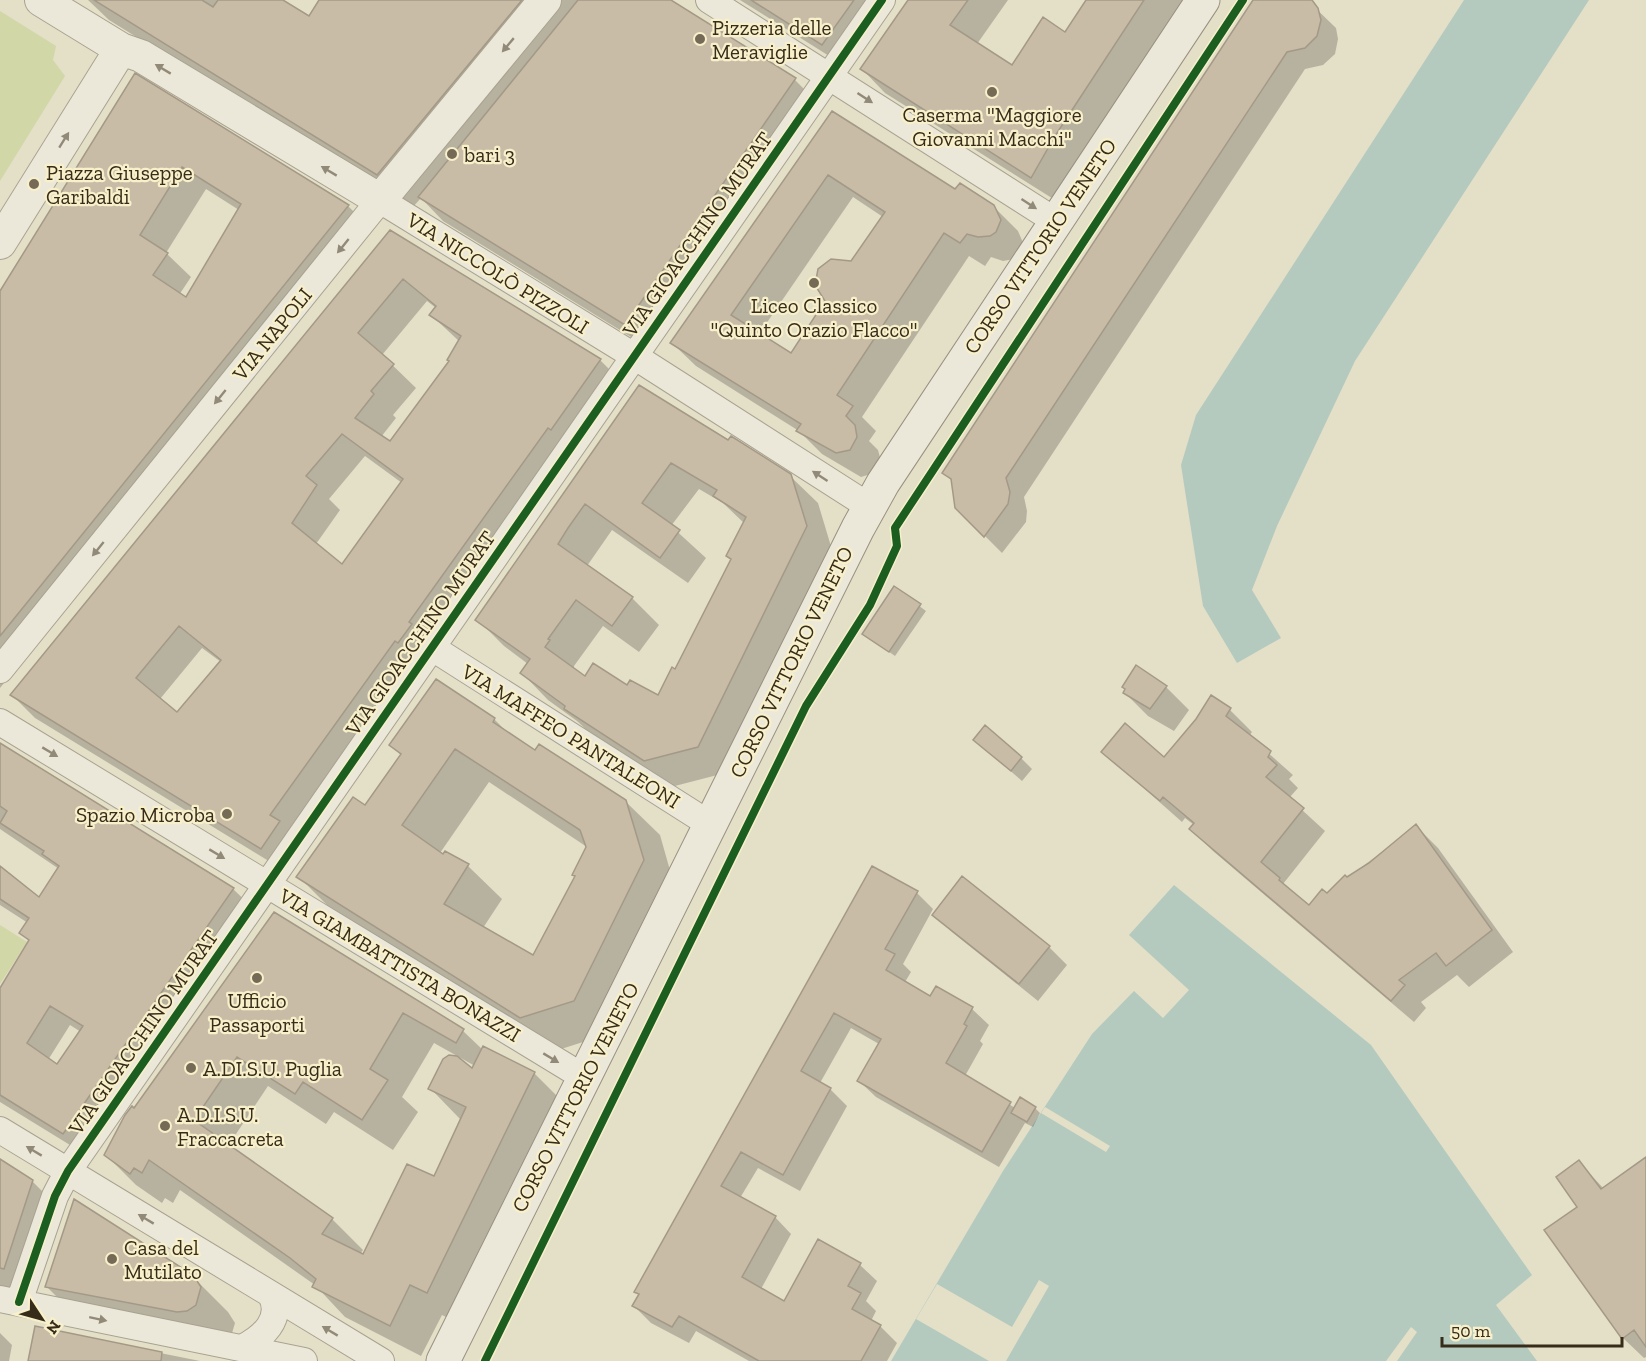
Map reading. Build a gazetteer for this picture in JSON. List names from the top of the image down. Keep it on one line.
{"streets":{"main road":["CORSO VITTORIO VENETO"],"street":["VIA GIOACCHINO MURAT","VIA NICCOLÒ PIZZOLI","VIA NAPOLI","VIA MAFFEO PANTALEONI","VIA GIAMBATTISTA BONAZZI"]},"crossings":[["VIA GIOACCHINO MURAT","VIA NICCOLÒ PIZZOLI"],["VIA GIOACCHINO MURAT","VIA MAFFEO PANTALEONI"],["VIA GIOACCHINO MURAT","VIA GIAMBATTISTA BONAZZI"],["CORSO VITTORIO VENETO","VIA NICCOLÒ PIZZOLI"],["CORSO VITTORIO VENETO","VIA MAFFEO PANTALEONI"],["CORSO VITTORIO VENETO","VIA GIAMBATTISTA BONAZZI"],["VIA NICCOLÒ PIZZOLI","VIA NAPOLI"]],"one_way":["VIA NICCOLÒ PIZZOLI","VIA NAPOLI","VIA GIAMBATTISTA BONAZZI"],"places":["Pizzeria delle Meraviglie","Caserma \"Maggiore Giovanni Macchi\"","bari 3","Piazza Giuseppe Garibaldi","Liceo Classico \"Quinto Orazio Flacco\"","Spazio Microba","Ufficio Passaporti","A.DI.S.U. Puglia","A.D.I.S.U. Fraccacreta","Casa del Mutilato"],"scale_bar":"50 m","north":"bottom right"}
